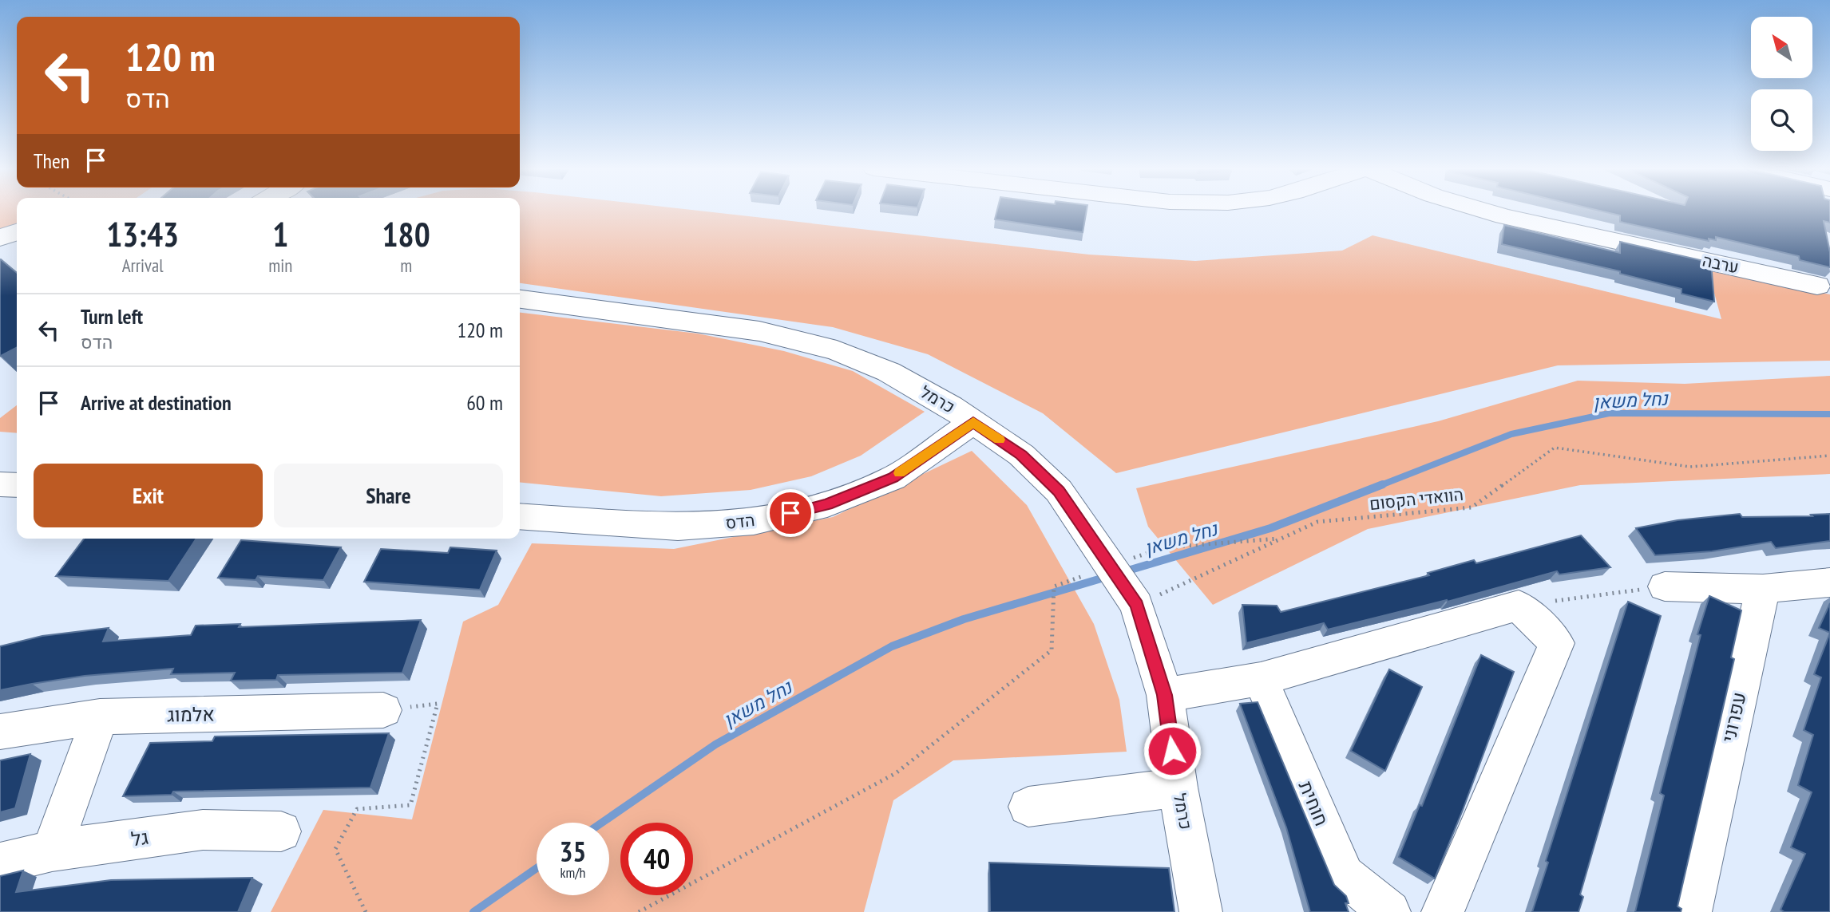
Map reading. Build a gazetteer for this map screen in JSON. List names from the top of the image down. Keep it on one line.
{"streets":{"street":["ערבה","כרמל","הדס","אלמוג","עפרוני","חוחית","גל"],"path":["הוואדי הקסום"]},"crossings":[["כרמל","הוואדי הקסום"],["כרמל","הדס"]],"water":["נחל משאן"],"north":"top left","page":{"turn":["120 m","הדס"],"then":"Then","eta":["13:43","Arrival","1","min","180","m"],"list":[{"name":"Turn left","note":"הדס","value":"120 m"},{"name":"Arrive at destination","value":"60 m"}],"buttons":["Exit","Share"],"speed":"35 km/h","limit":"40"}}
